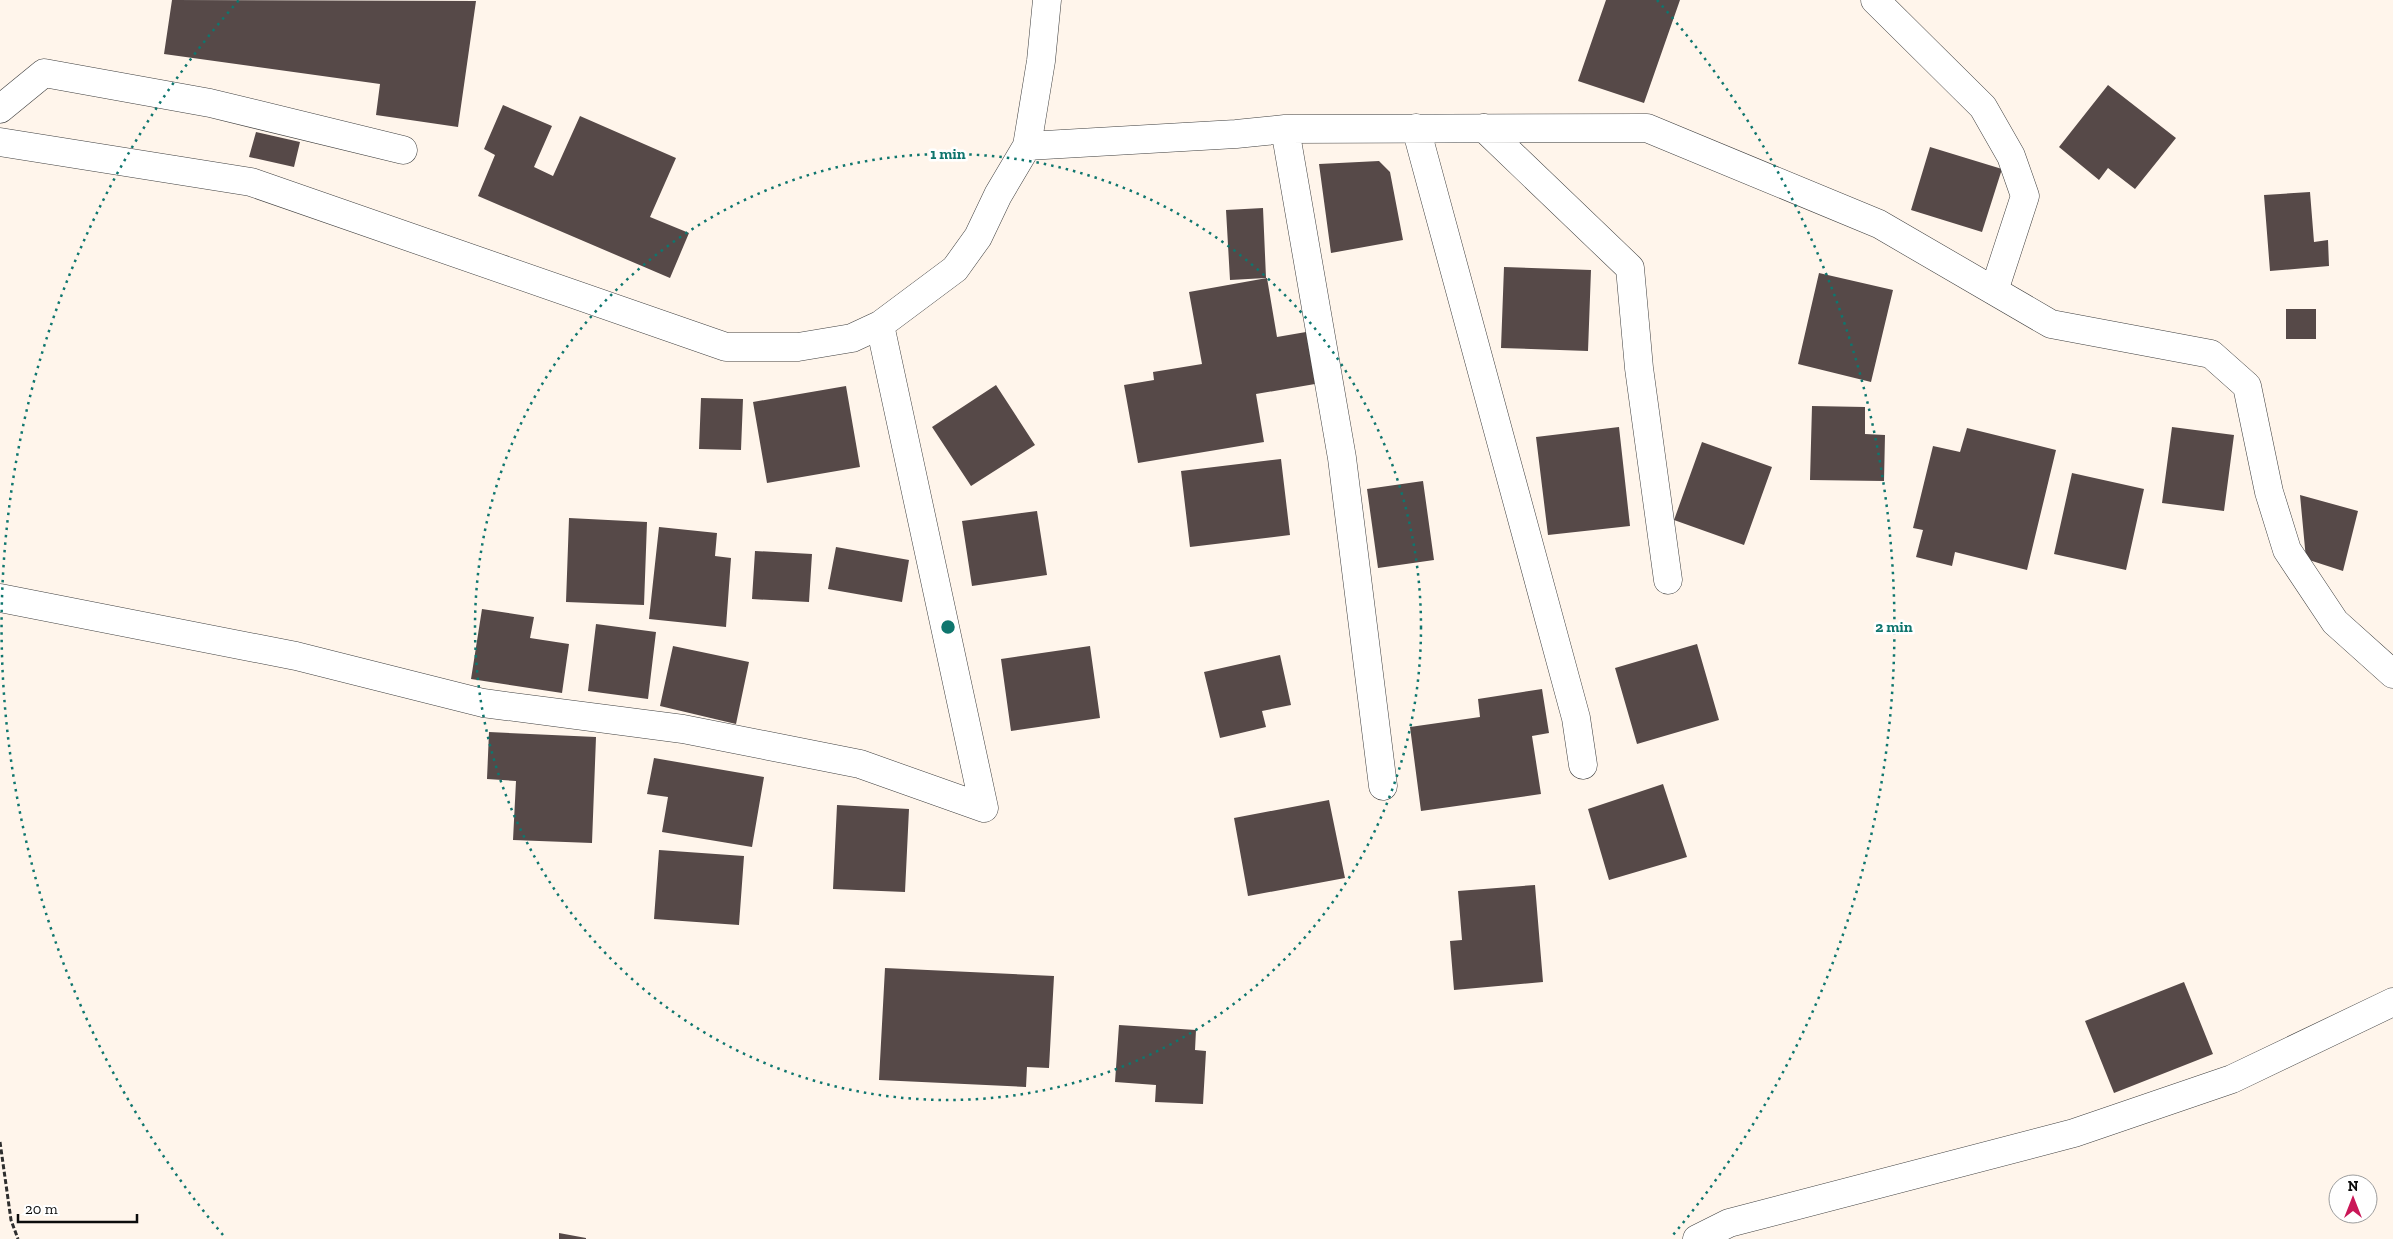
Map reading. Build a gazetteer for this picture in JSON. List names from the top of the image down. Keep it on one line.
{"scale_bar":"20 m","north":"top","rings":["1 min","2 min"]}
